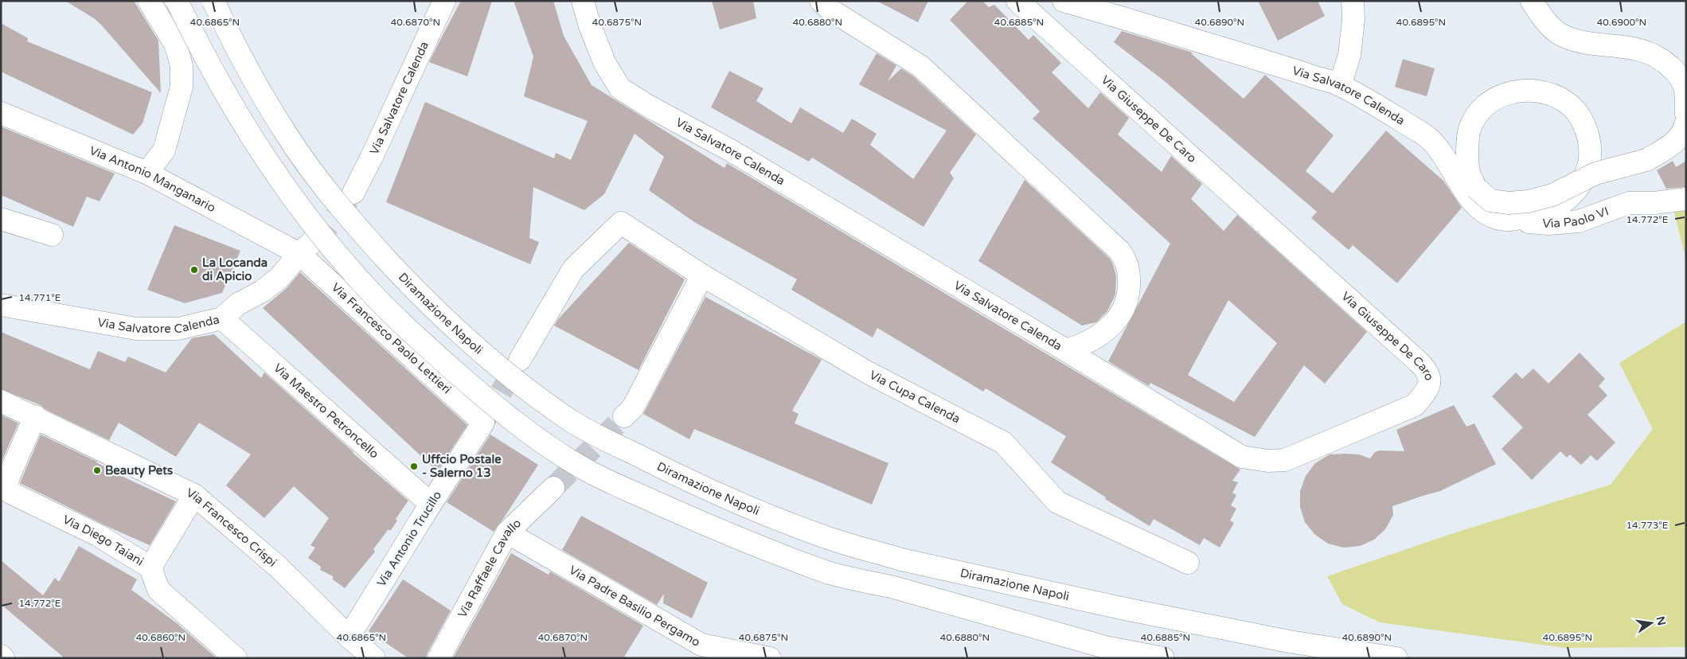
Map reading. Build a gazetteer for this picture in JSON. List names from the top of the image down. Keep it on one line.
{"streets":{"main road":["Via Salvatore Calenda","Via Giuseppe De Caro","Via Antonio Manganario","Via Paolo VI","Diramazione Napoli","Via Francesco Paolo Lettieri","Via Cupa Calenda","Via Maestro Petroncello","Via Francesco Crispi","Via Antonio Trucillo","Via Diego Taiani","Via Raffaele Cavallo","Via Padre Basilio Pergamo"]},"crossings":[["Via Salvatore Calenda","Via Giuseppe De Caro"],["Via Salvatore Calenda","Via Antonio Manganario"],["Via Salvatore Calenda","Via Paolo VI"],["Via Salvatore Calenda","Via Francesco Paolo Lettieri"],["Via Salvatore Calenda","Via Maestro Petroncello"],["Via Antonio Manganario","Via Francesco Paolo Lettieri"],["Via Francesco Paolo Lettieri","Via Antonio Trucillo"],["Via Maestro Petroncello","Via Antonio Trucillo"],["Via Francesco Crispi","Via Antonio Trucillo"],["Via Francesco Crispi","Via Diego Taiani"],["Via Raffaele Cavallo","Via Padre Basilio Pergamo"]],"places":["La Locanda di Apicio","Uffcio Postale - Salerno 13","Beauty Pets"],"north":"right","coordinates":["40.6865°N","40.6870°N","40.6875°N","40.6880°N","40.6885°N","40.6890°N","40.6895°N","40.6900°N","14.772°E","14.771°E","14.773°E","40.6860°N"]}
